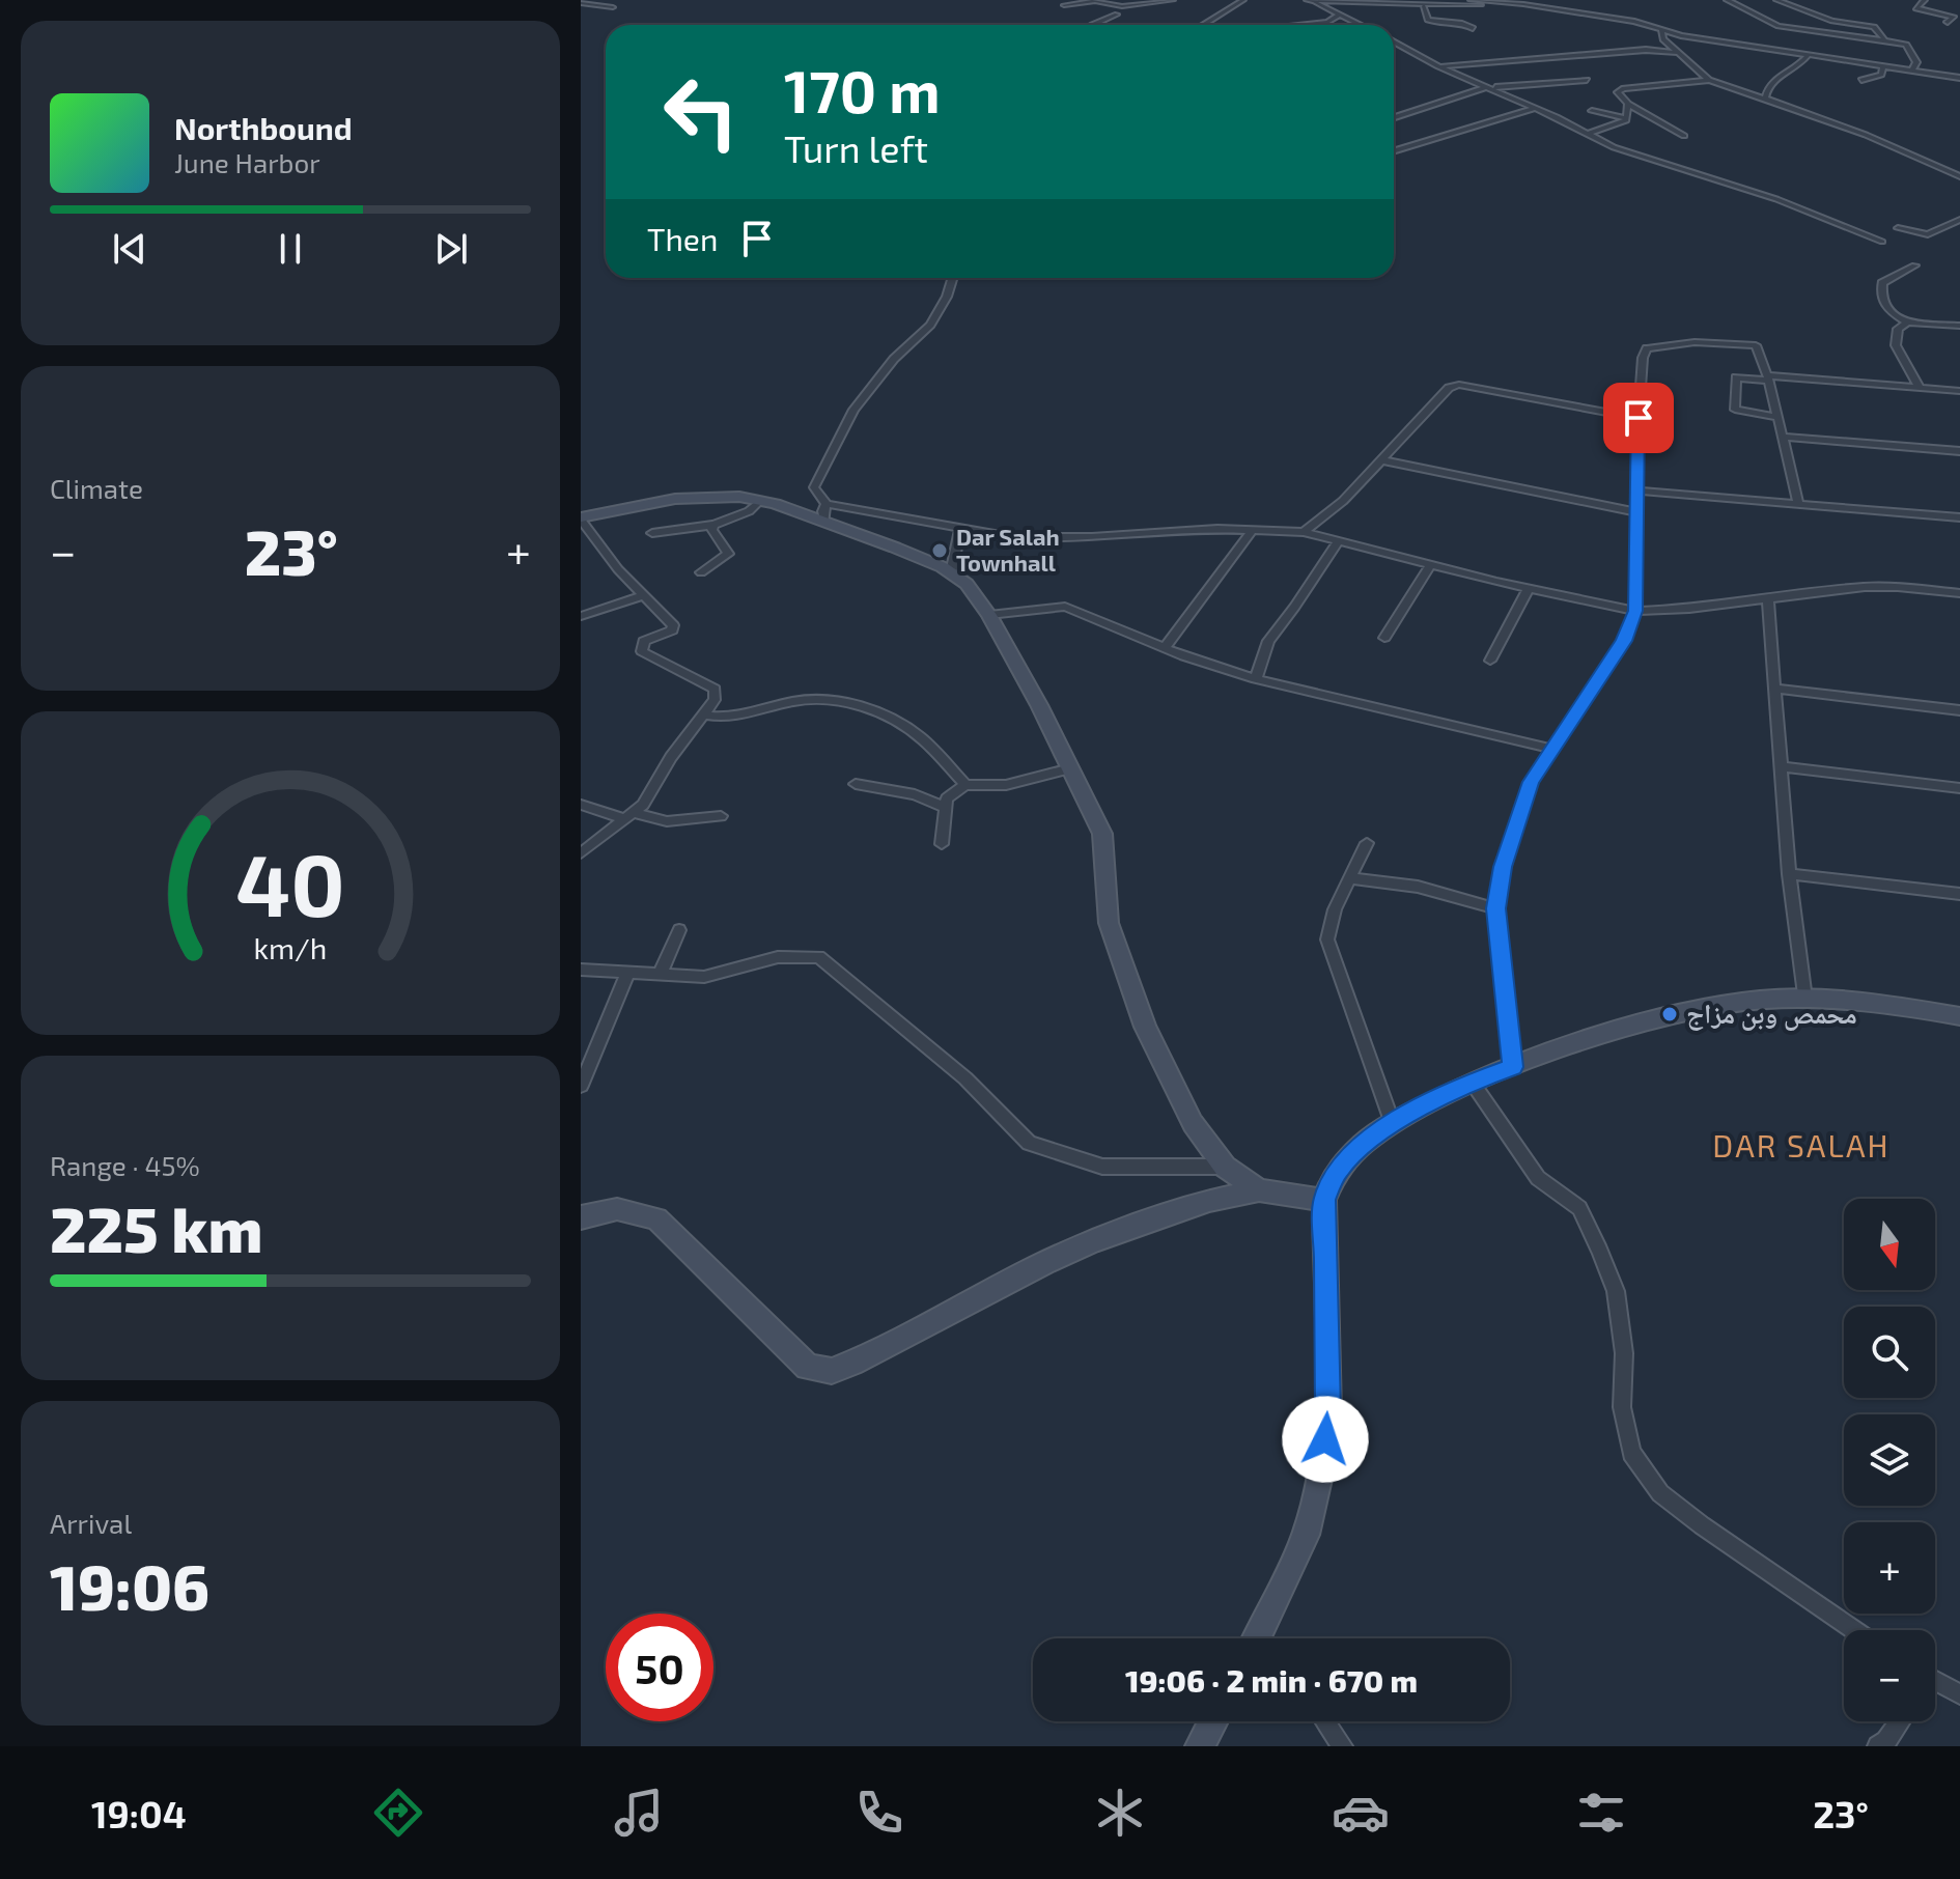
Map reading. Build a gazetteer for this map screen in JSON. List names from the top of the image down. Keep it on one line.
{"districts":["DAR SALAH"],"places":["Dar Salah Townhall","محمص وبن مزاج"],"north":"bottom","page":{"turn":["170 m","Turn left"],"song":["Northbound","June Harbor"],"then":"Then","tile":["Climate",["Range · 45%","225 km"],["Arrival","19:06"]],"heat":["−","23°","+"],"map_buttons":["+","−"],"limit":"50","trip":"19:06 · 2 min · 670 m","tabs":["19:04","23°"],"gauge":["40","km/h"]}}
